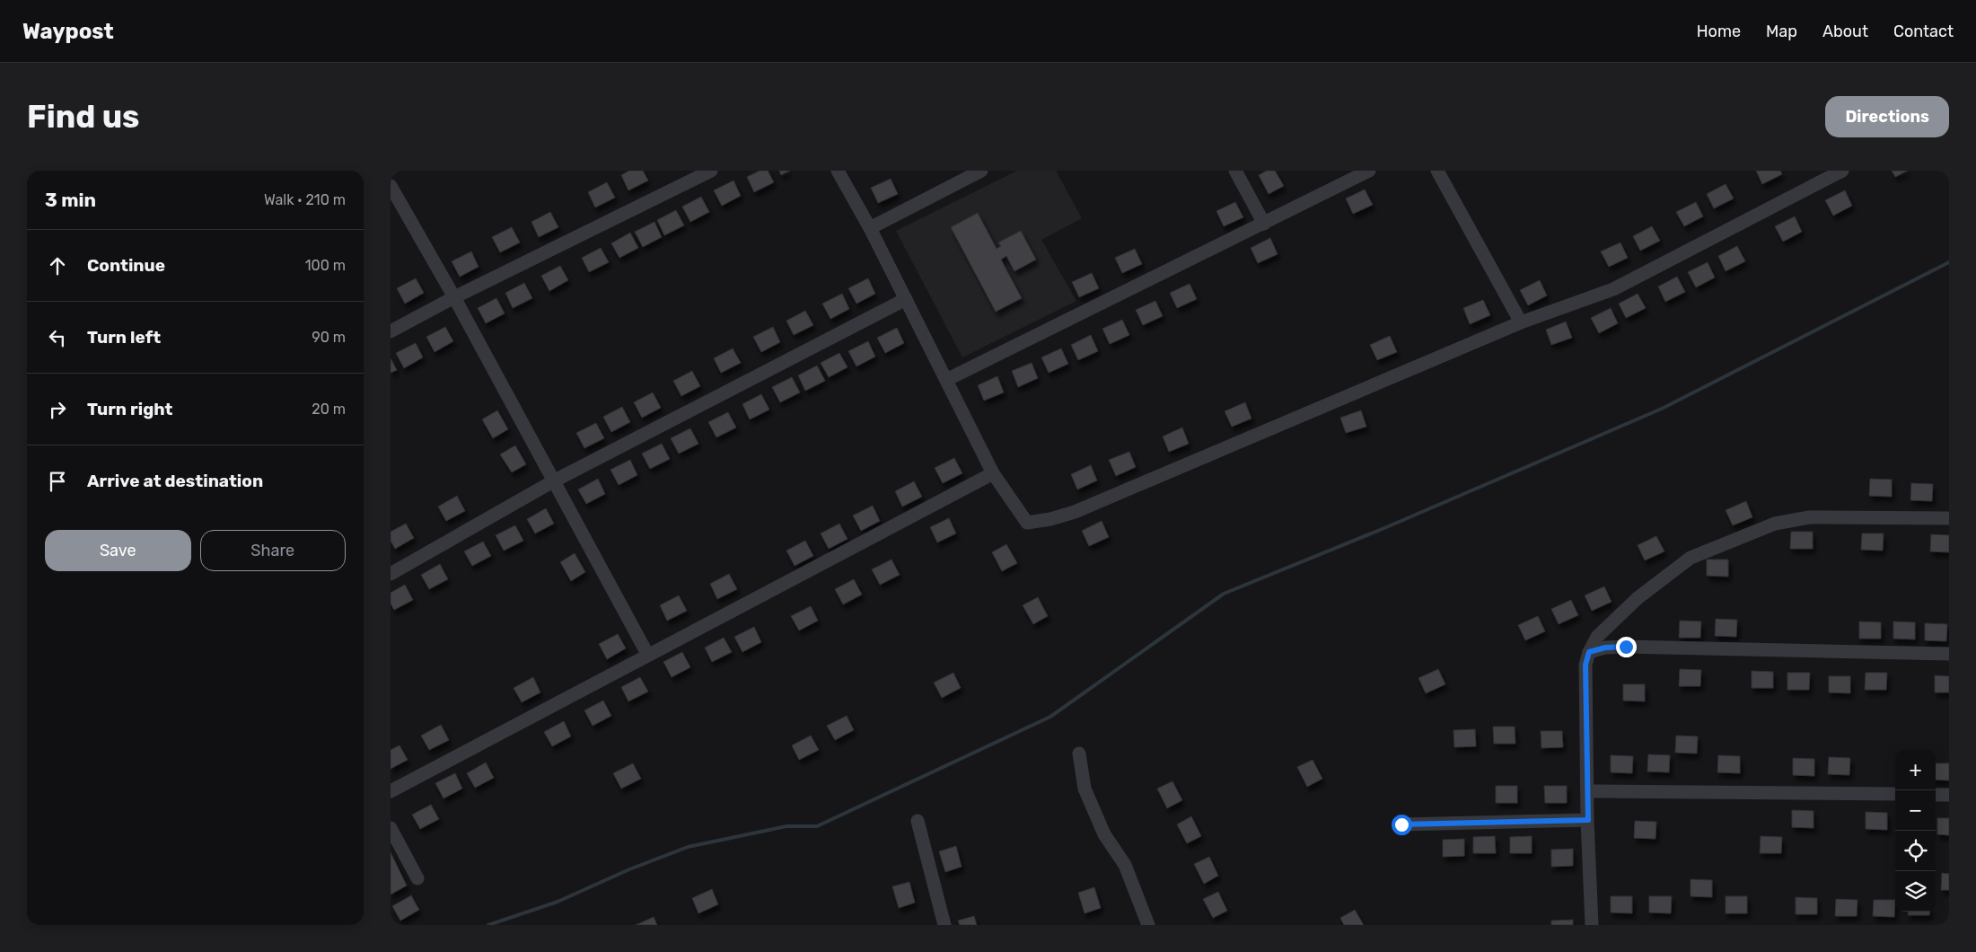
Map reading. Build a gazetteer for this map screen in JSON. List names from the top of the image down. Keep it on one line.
{"page":{"header":"Waypost","nav":["Home","Map","About","Contact"],"buttons":["Directions",["Save","Share"]],"title":"Find us","heading":["3 min","Walk · 210 m"],"list":[["Continue","100 m"],["Turn left","90 m"],["Turn right","20 m"],"Arrive at destination"],"map_buttons":["+","−"]}}
